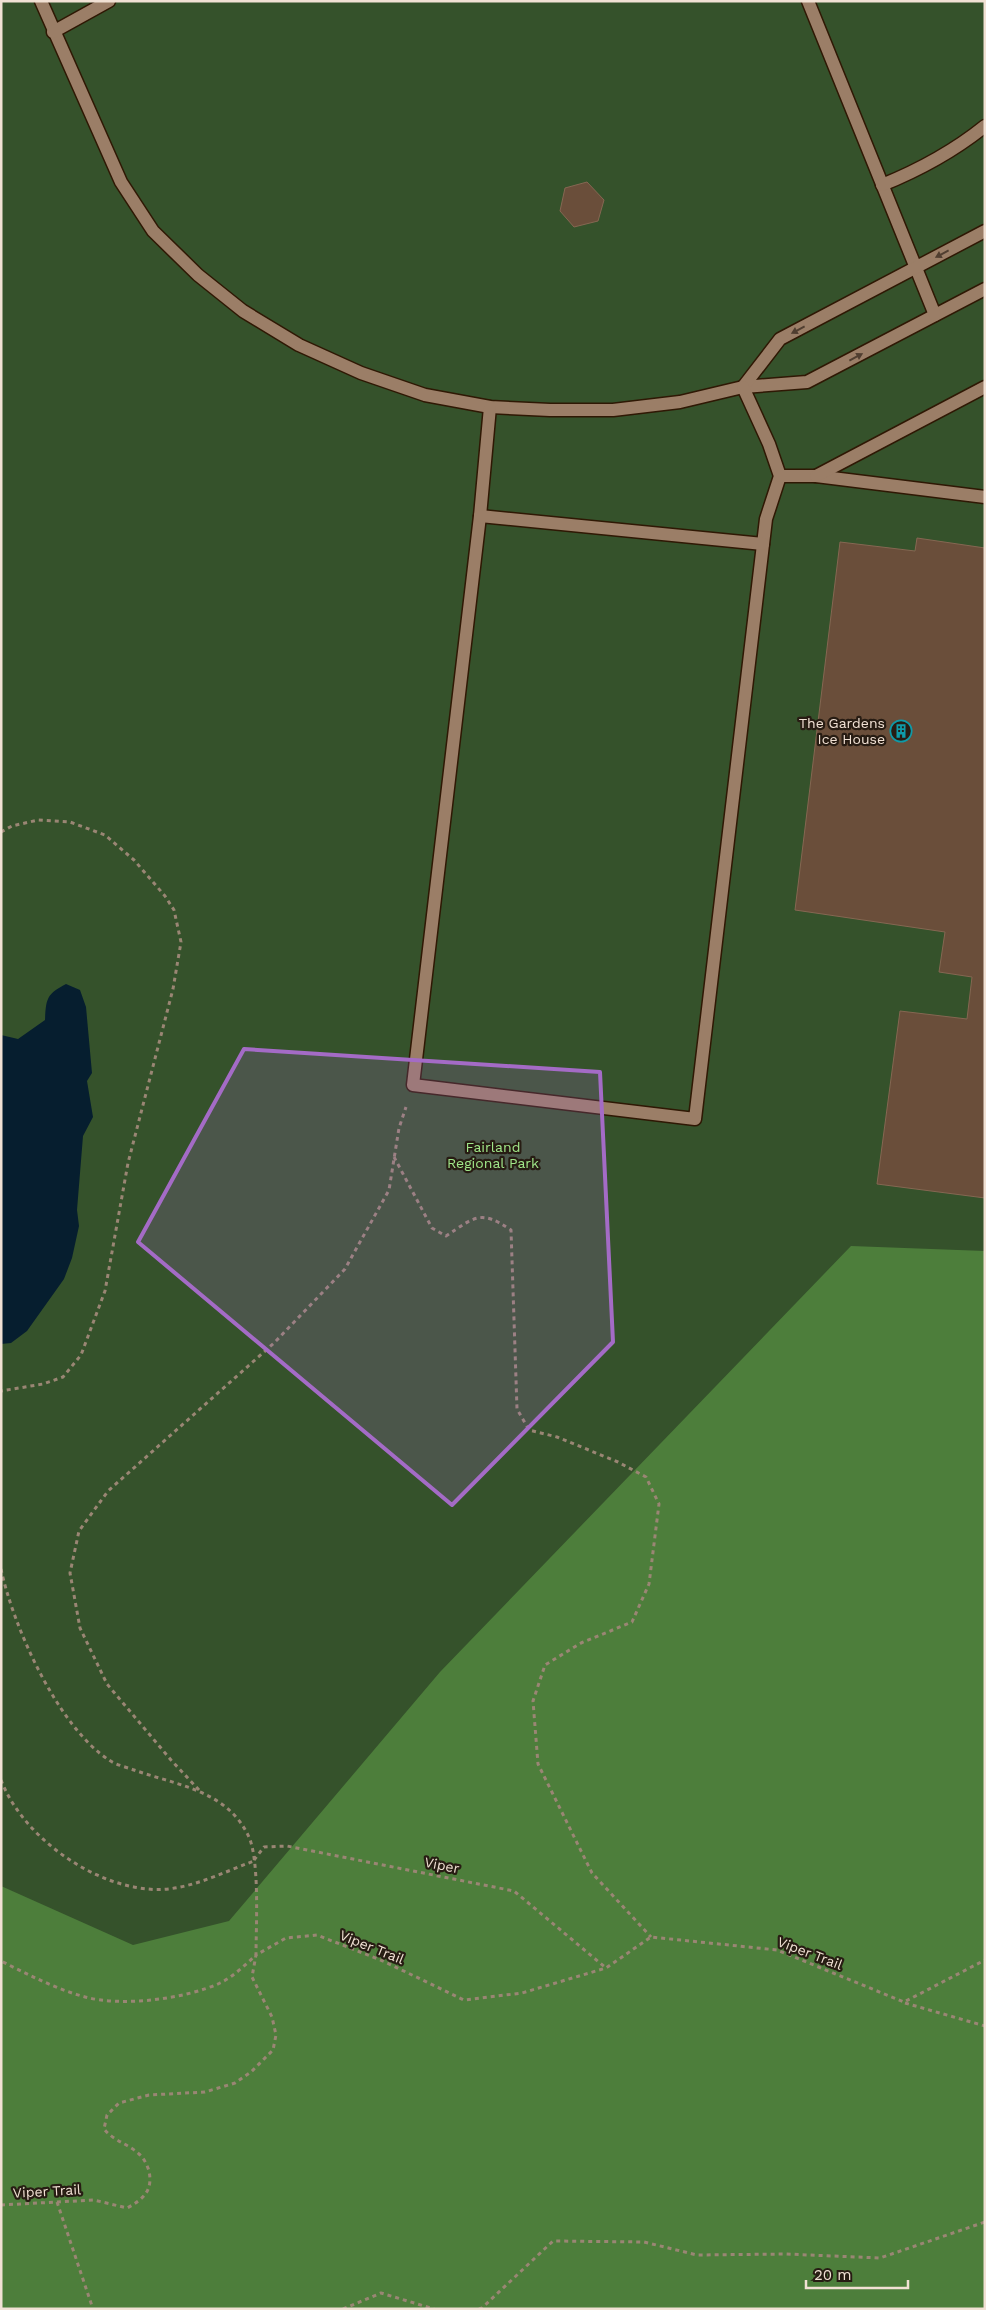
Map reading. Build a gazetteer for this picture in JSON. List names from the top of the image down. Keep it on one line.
{"streets":{"path":["Viper","Viper Trail"]},"crossings":[["Viper","Viper Trail"]],"parks":["Fairland Regional Park"],"places":{"building":["The Gardens Ice House"]},"scale_bar":"20 m"}
